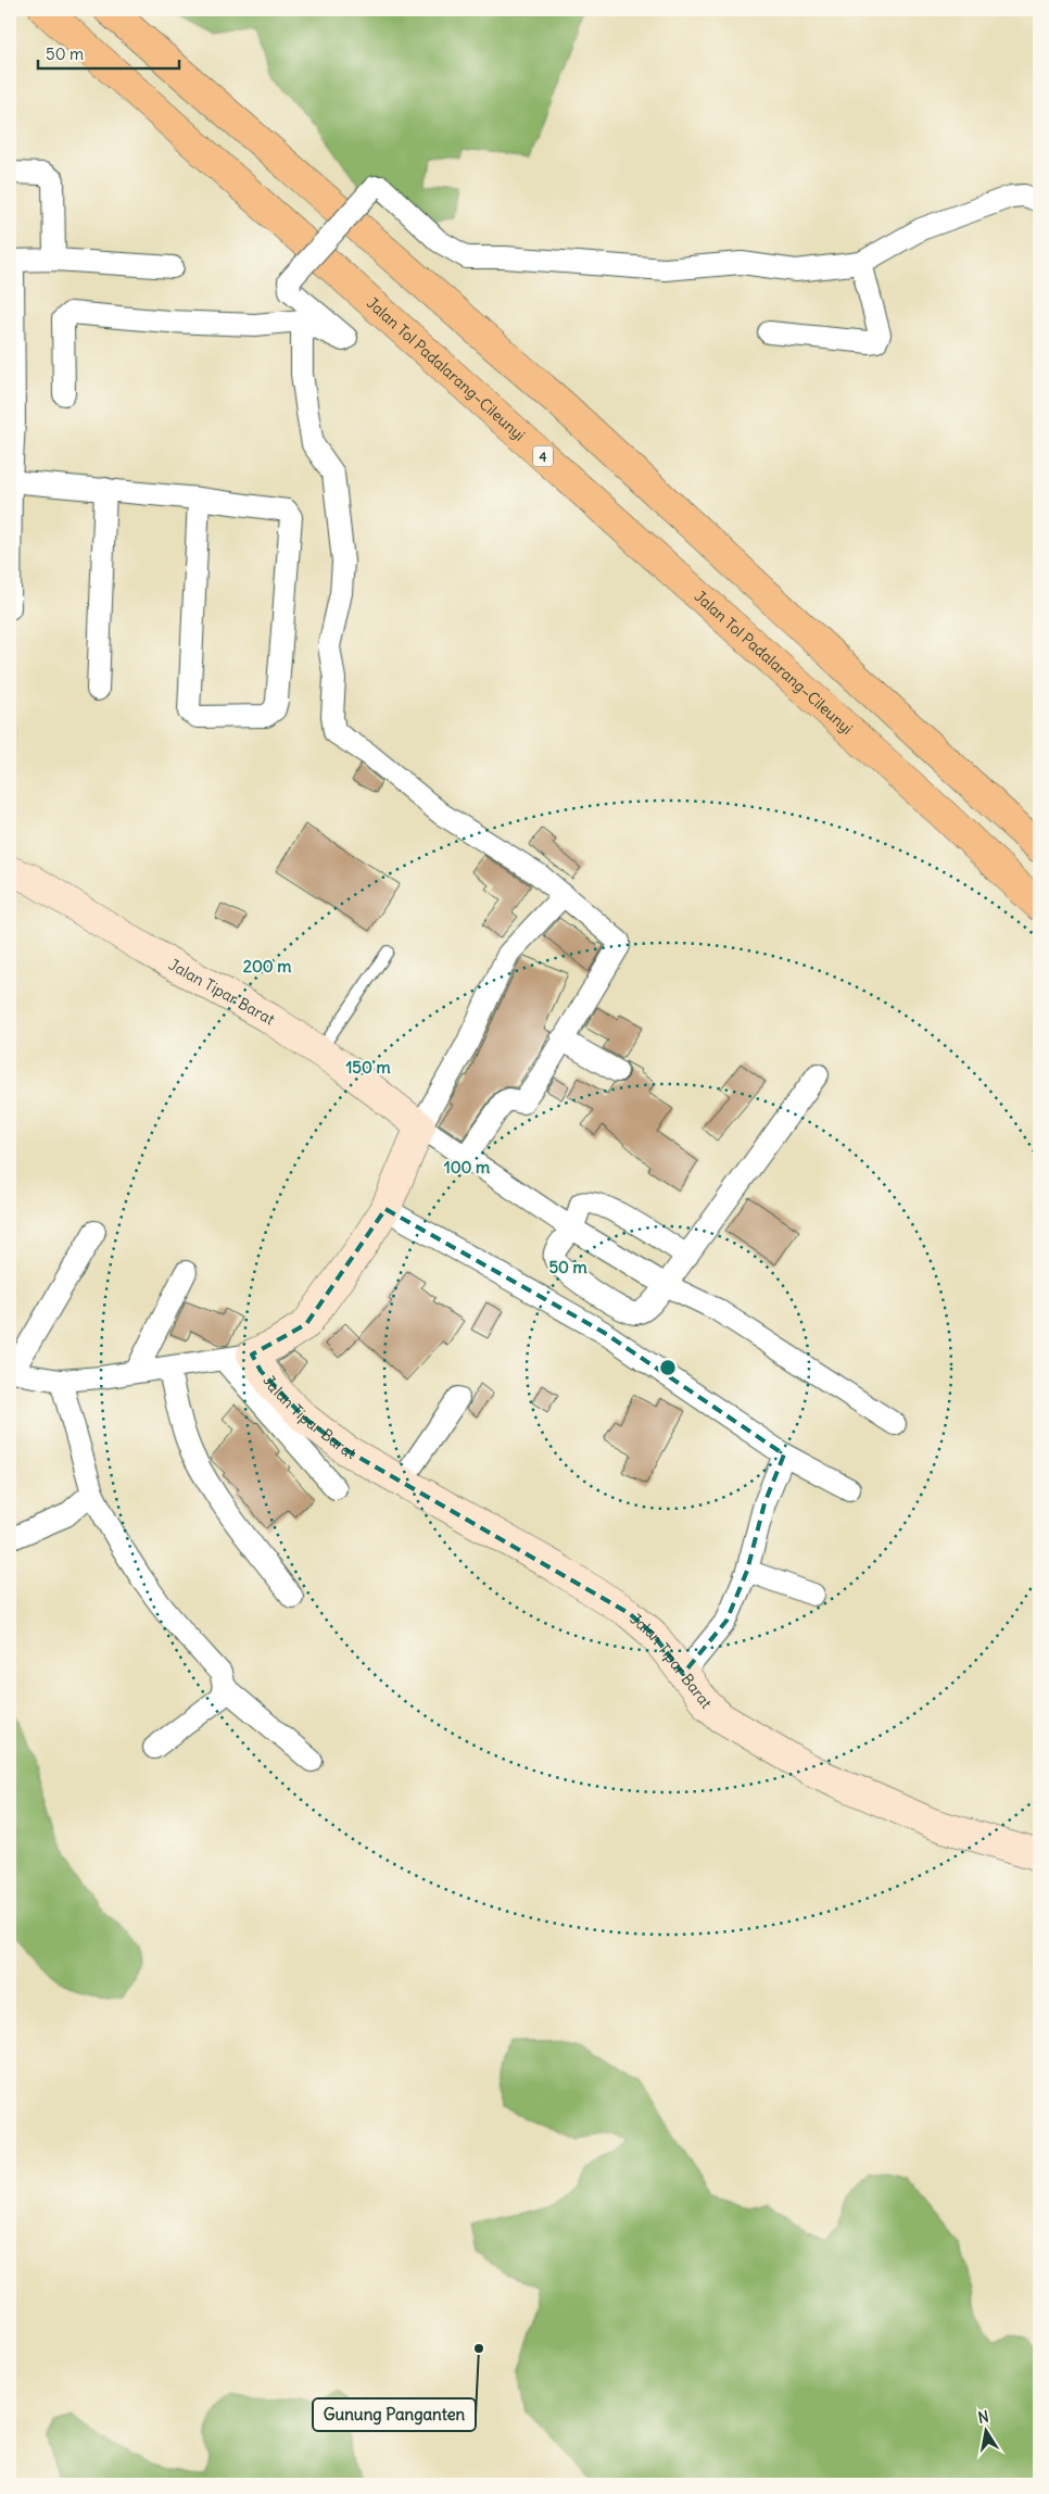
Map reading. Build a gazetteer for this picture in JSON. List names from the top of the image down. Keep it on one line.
{"streets":{"highway":["Jalan Tol Padalarang–Cileunyi","4"],"street":["Jalan Tipar Barat"]},"places":["Gunung Panganten"],"scale_bar":"50 m","north":"top","rings":["200 m","150 m","100 m","50 m"]}
